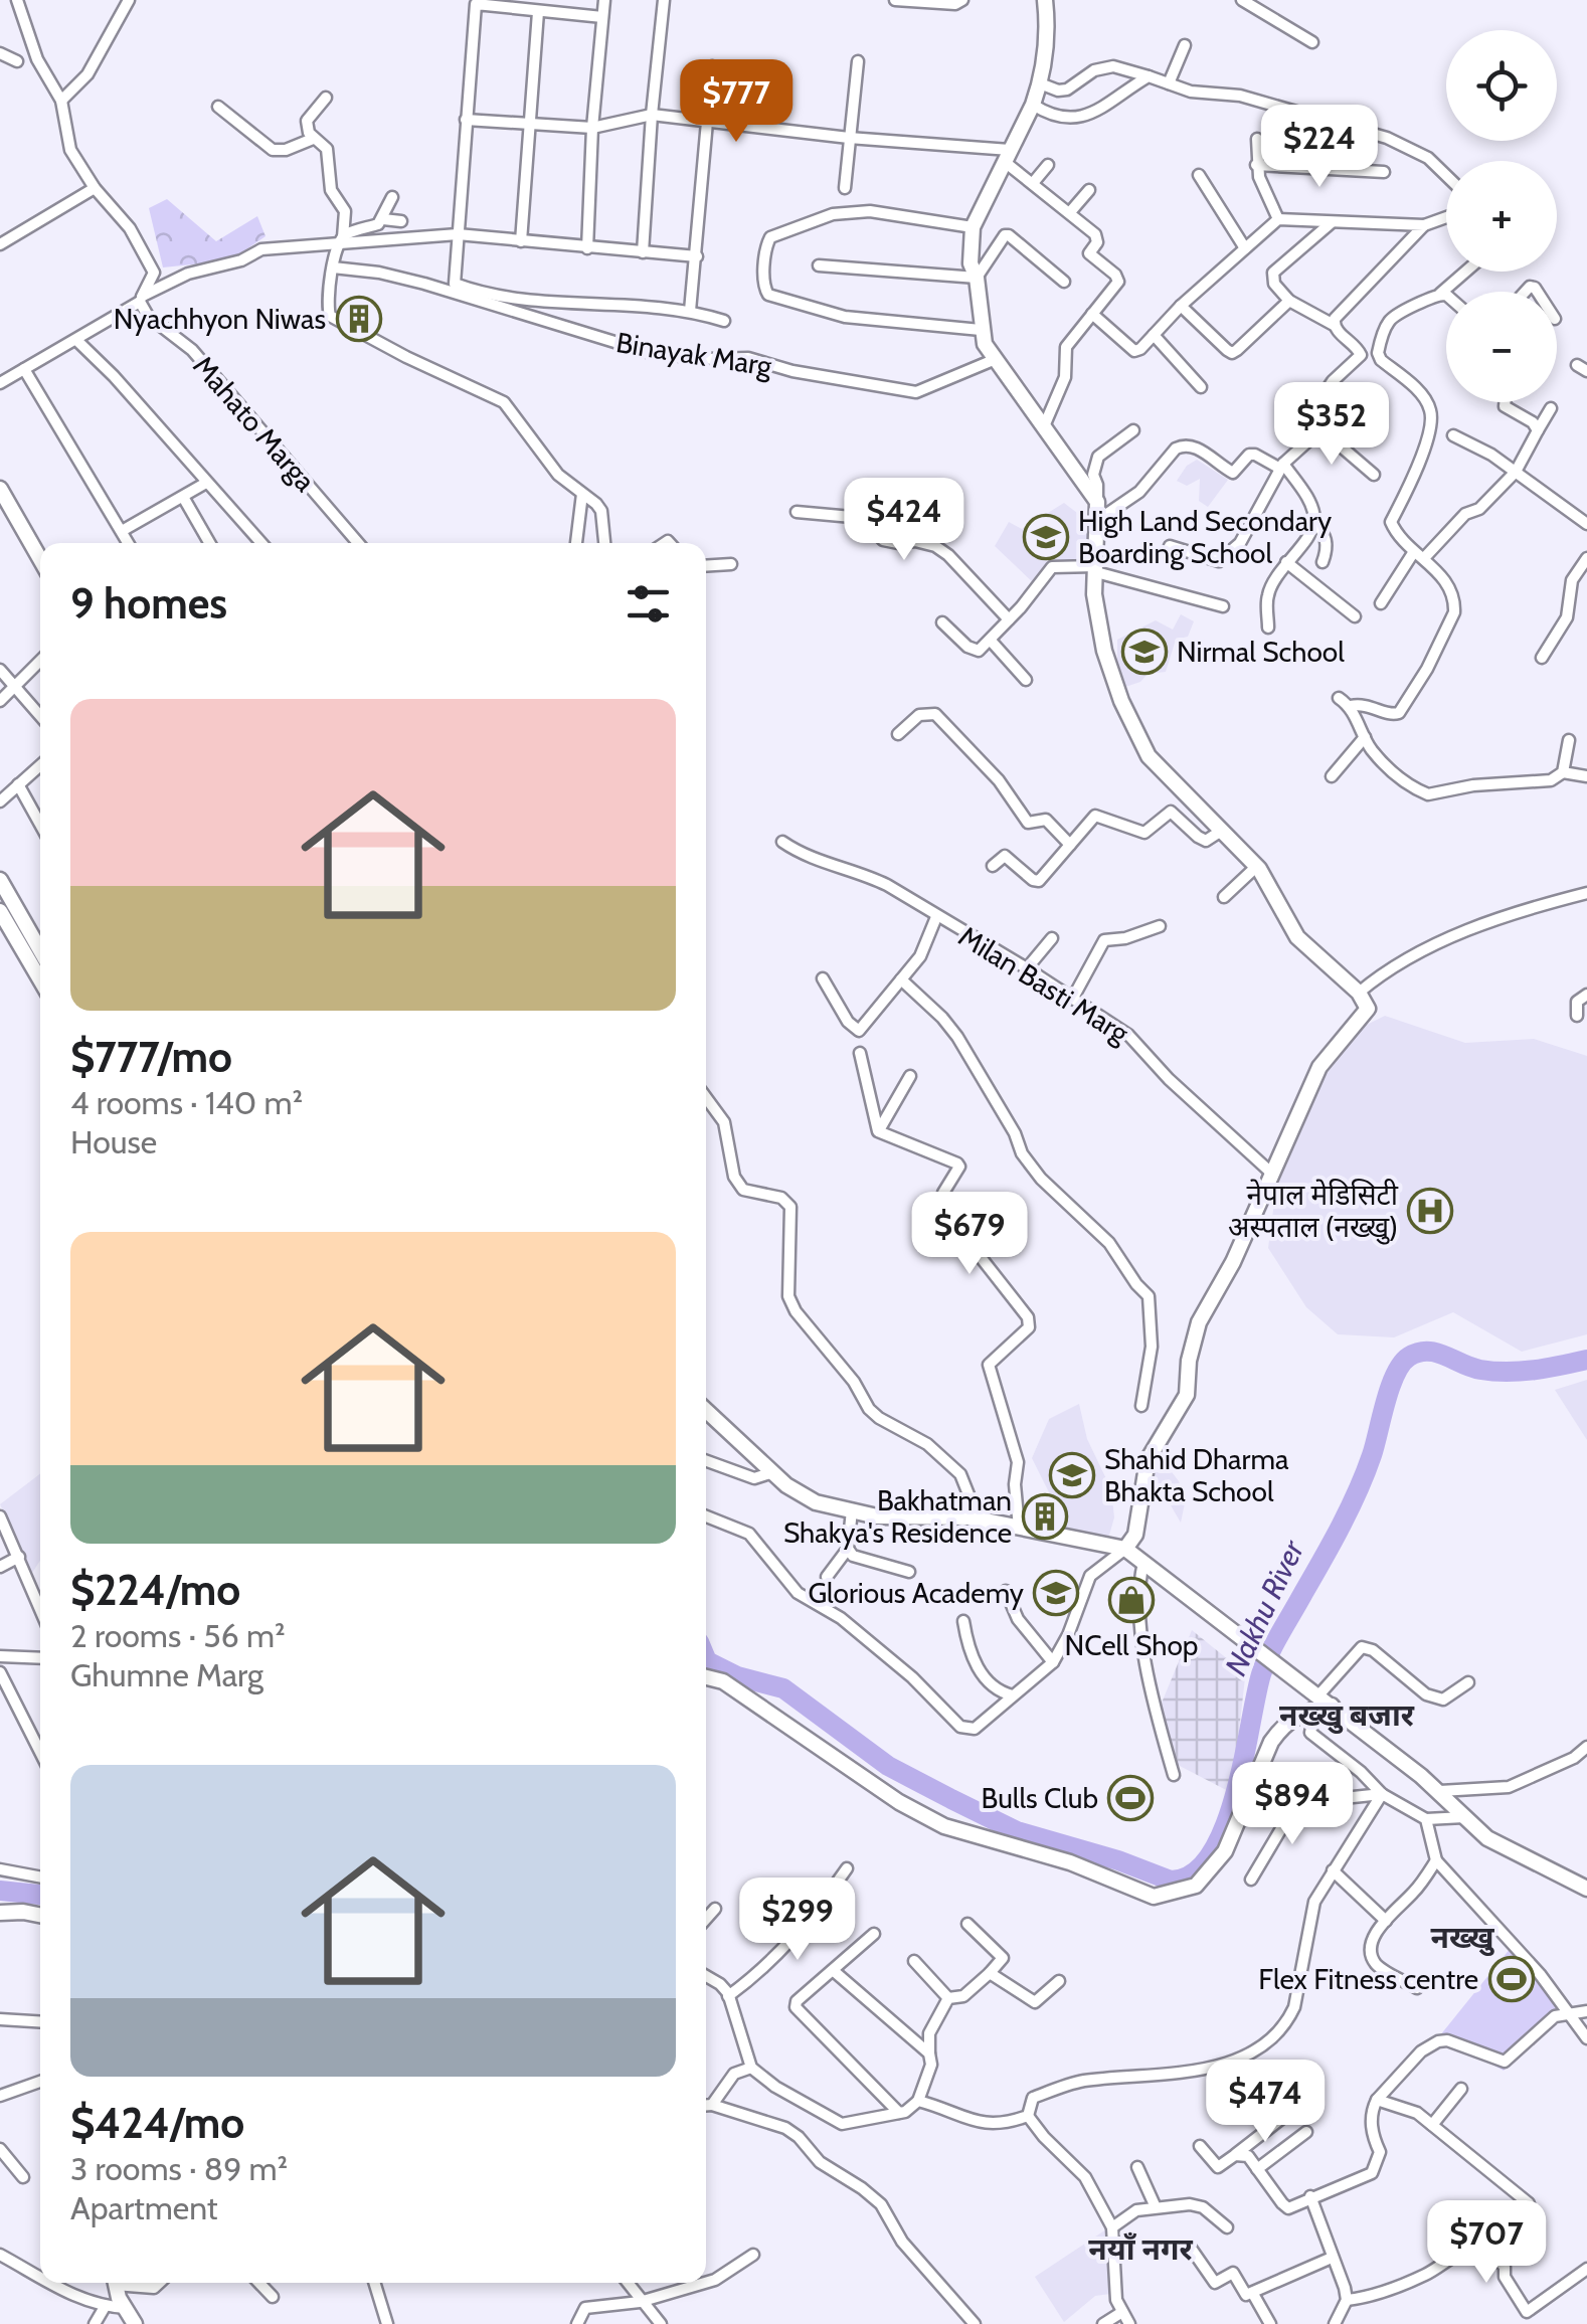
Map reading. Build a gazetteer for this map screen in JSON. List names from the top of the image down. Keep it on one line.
{"streets":{"street":["Binayak Marg","Mahato Marga","Milan Basti Marg"]},"districts":["नख्खु बजार","नख्खु","नयाँ नगर"],"water":["Nakhu River"],"places":{"building":["Nyachhyon Niwas","Bakhatman Shakya's Residence"],"school or university":["High Land Secondary Boarding School","Nirmal School","Shahid Dharma Bhakta School","Glorious Academy"],"hospital":["नेपाल मेडिसिटी अस्पताल (नख्खु)"],"shop":["NCell Shop"],"sports":["Bulls Club","Flex Fitness centre"]},"page":{"map_buttons":["+","−"],"price":["$777","$224","$352","$424","$679","$894","$299","$474","$707"],"heading":"9 homes","list":[{"name":"$777/mo","note":"4 rooms · 140 m² · House"},{"name":"$224/mo","note":"2 rooms · 56 m² · Ghumne Marg"},{"name":"$424/mo","note":"3 rooms · 89 m² · Apartment"}]}}
